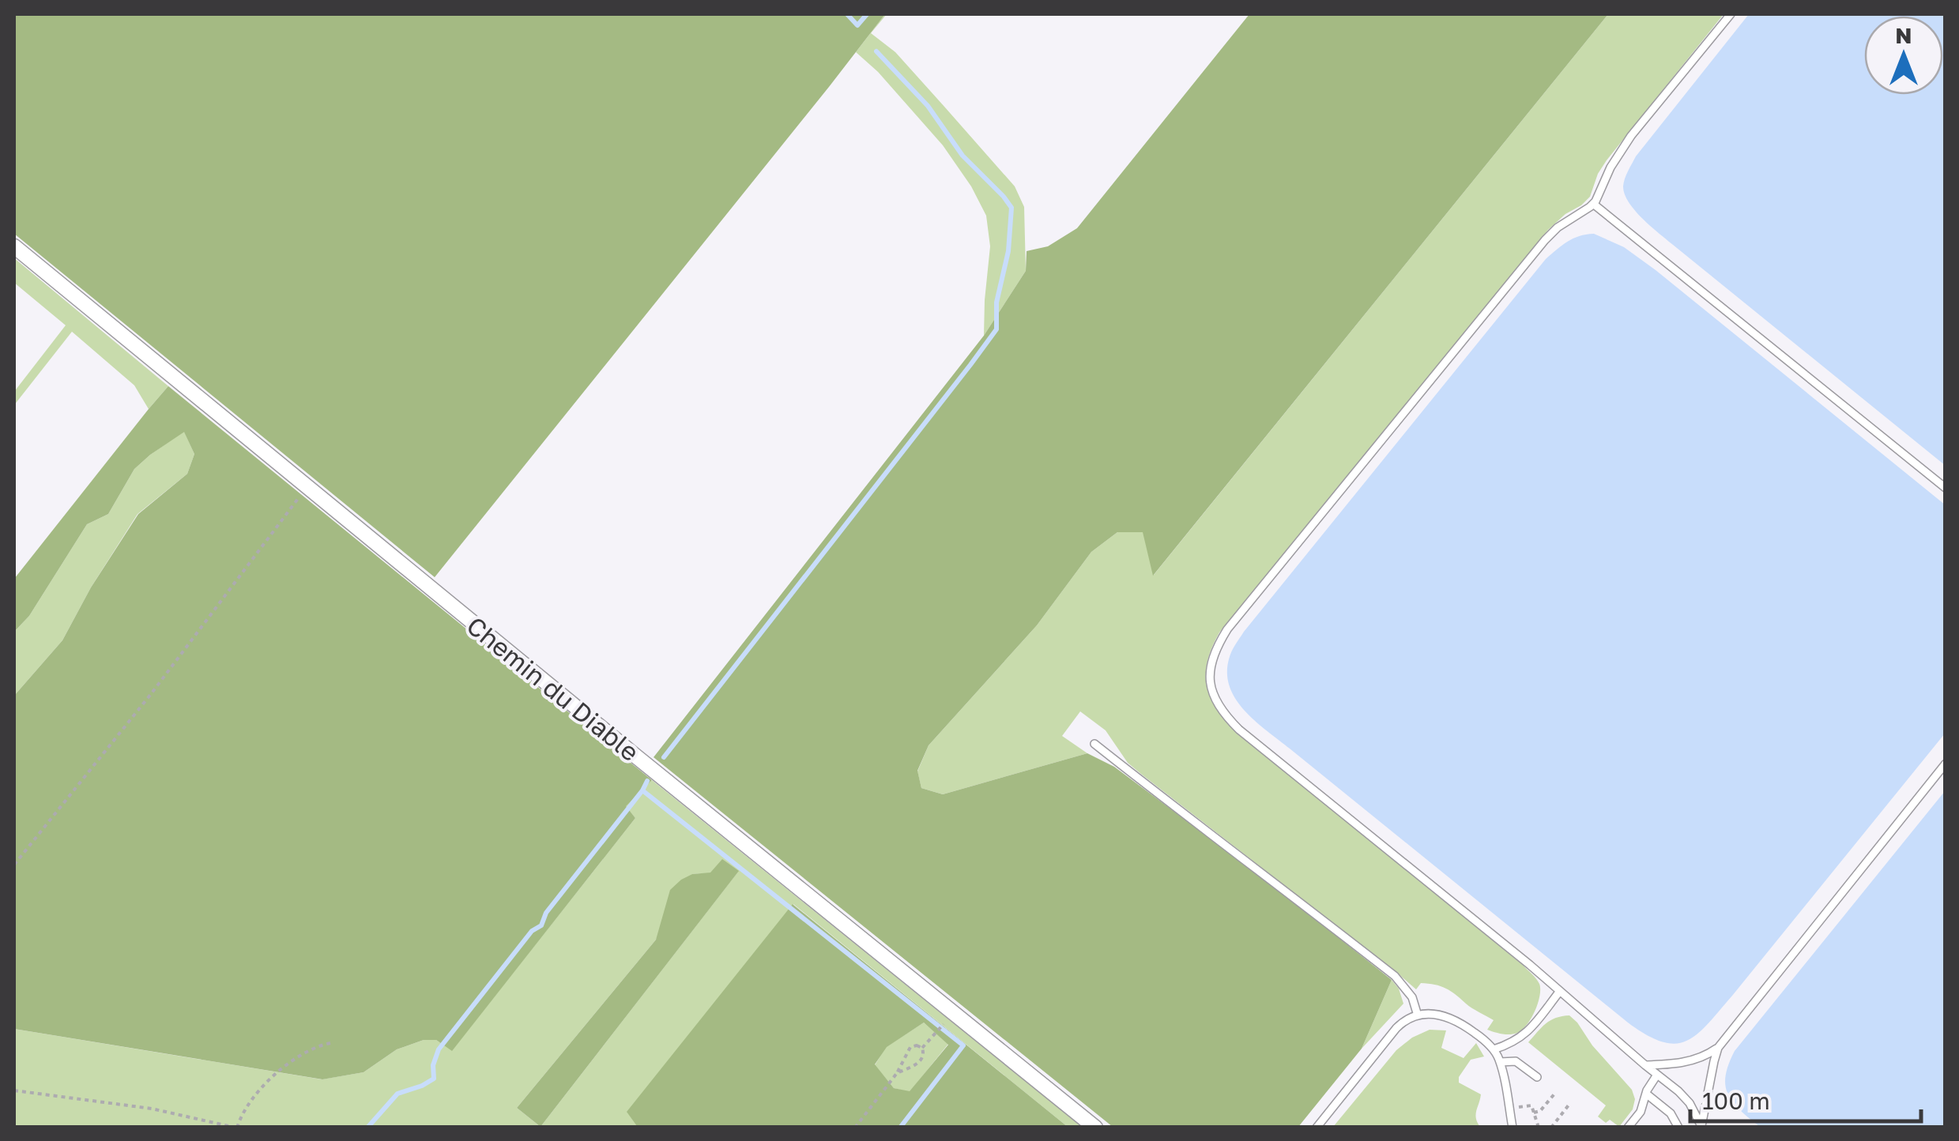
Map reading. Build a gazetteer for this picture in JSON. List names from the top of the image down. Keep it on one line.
{"streets":{"street":["Chemin du Diable"]},"scale_bar":"100 m","north":"top"}
